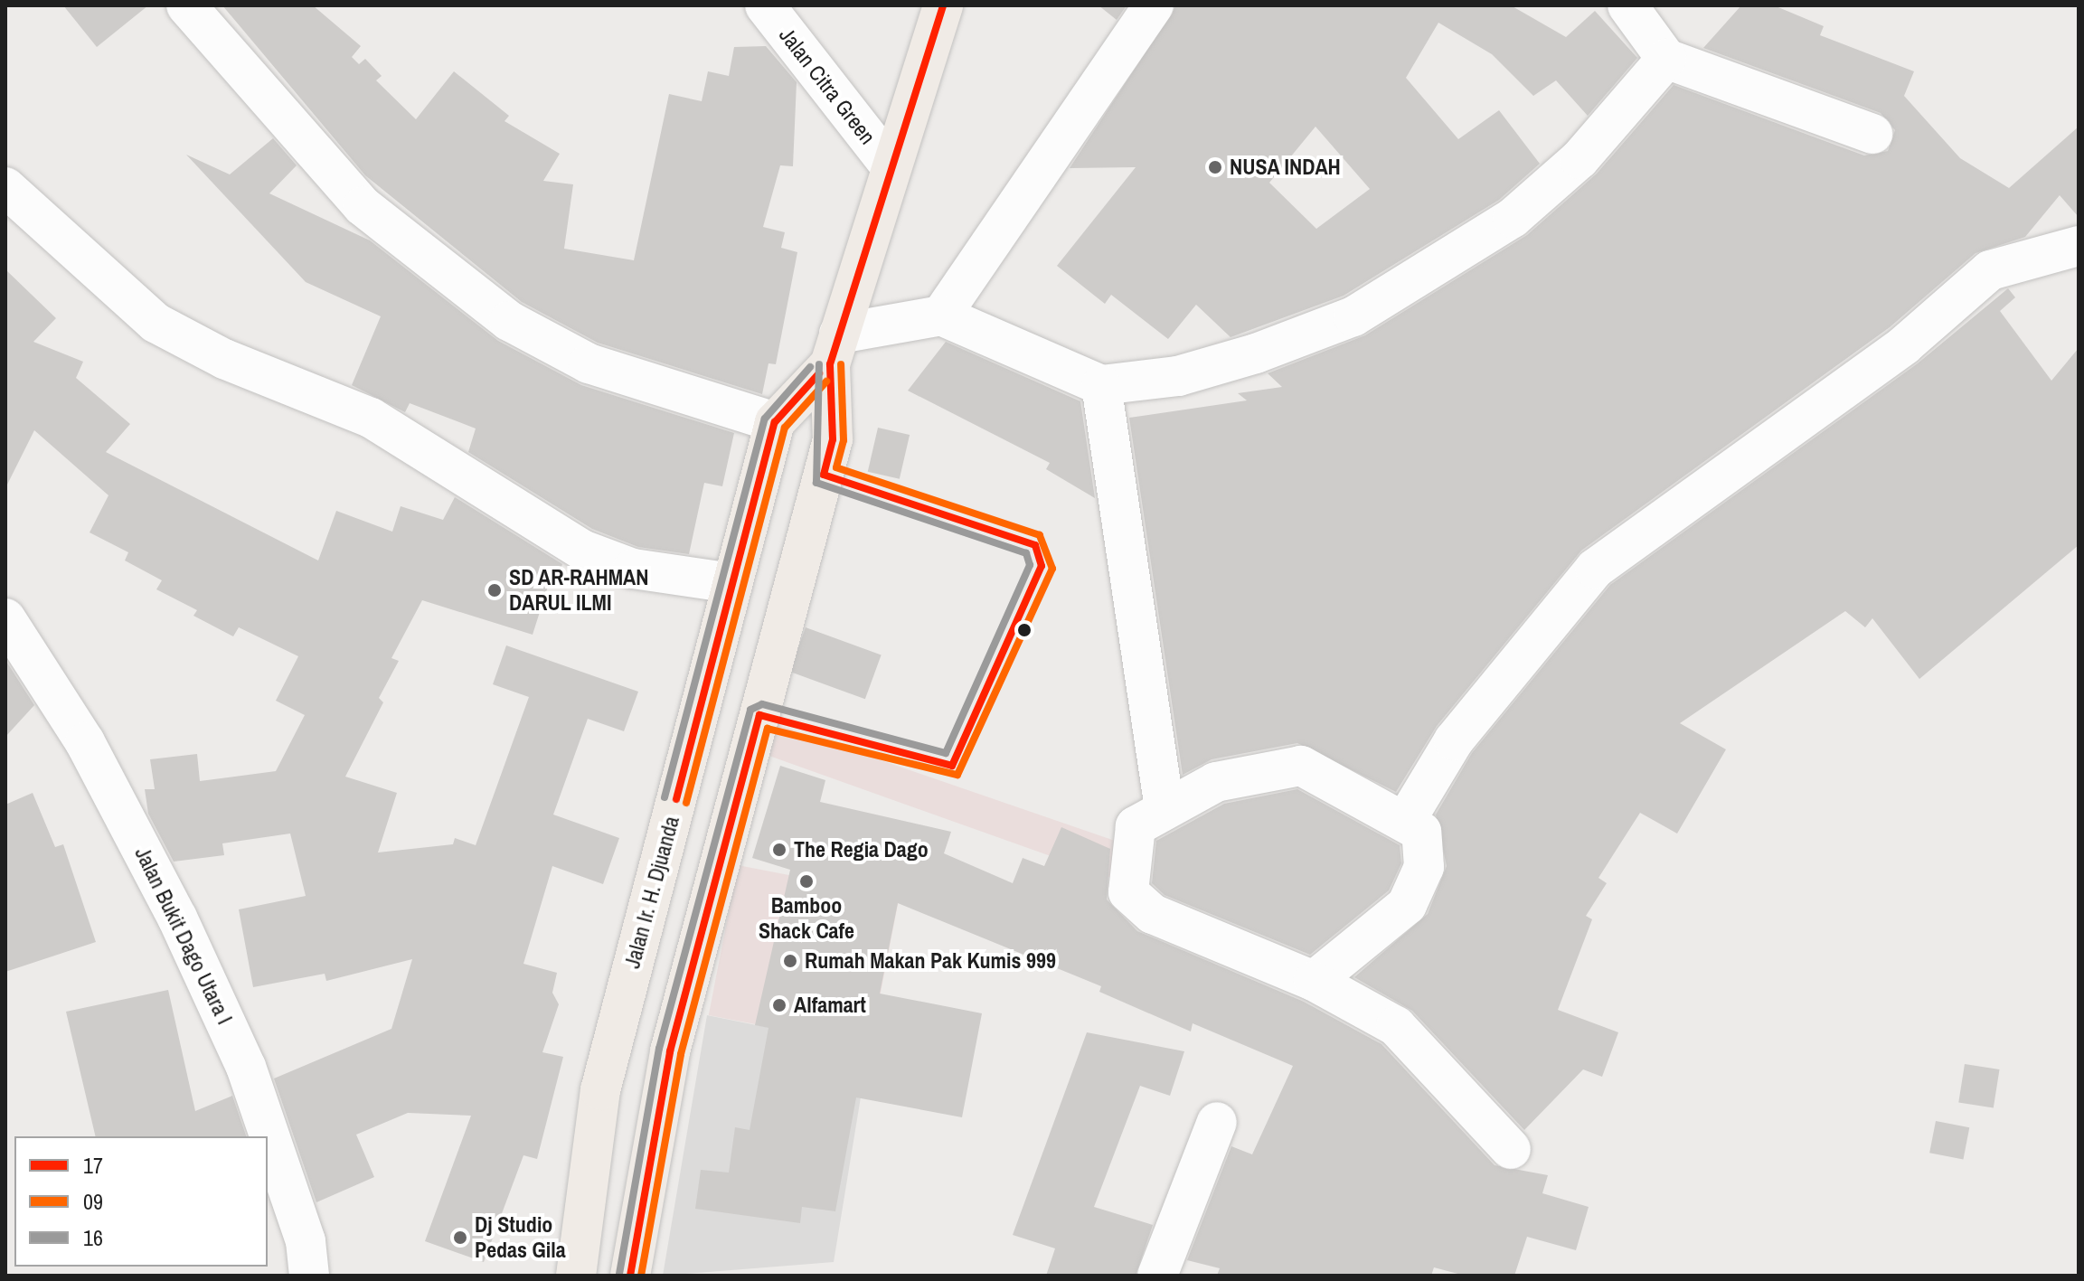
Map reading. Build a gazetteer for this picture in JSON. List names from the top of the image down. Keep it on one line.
{"streets":{"main road":["Jalan Ir. H. Djuanda"],"street":["Jalan Citra Green","Jalan Bukit Dago Utara I"]},"crossings":[["Jalan Citra Green","Jalan Ir. H. Djuanda"]],"places":["NUSA INDAH","SD AR-RAHMAN DARUL ILMI","The Regia Dago","Bamboo Shack Cafe","Rumah Makan Pak Kumis 999","Alfamart","Dj Studio Pedas Gila"],"lines":["transit line 17","transit line 09","transit line 16"],"legend":["17","09","16"]}
